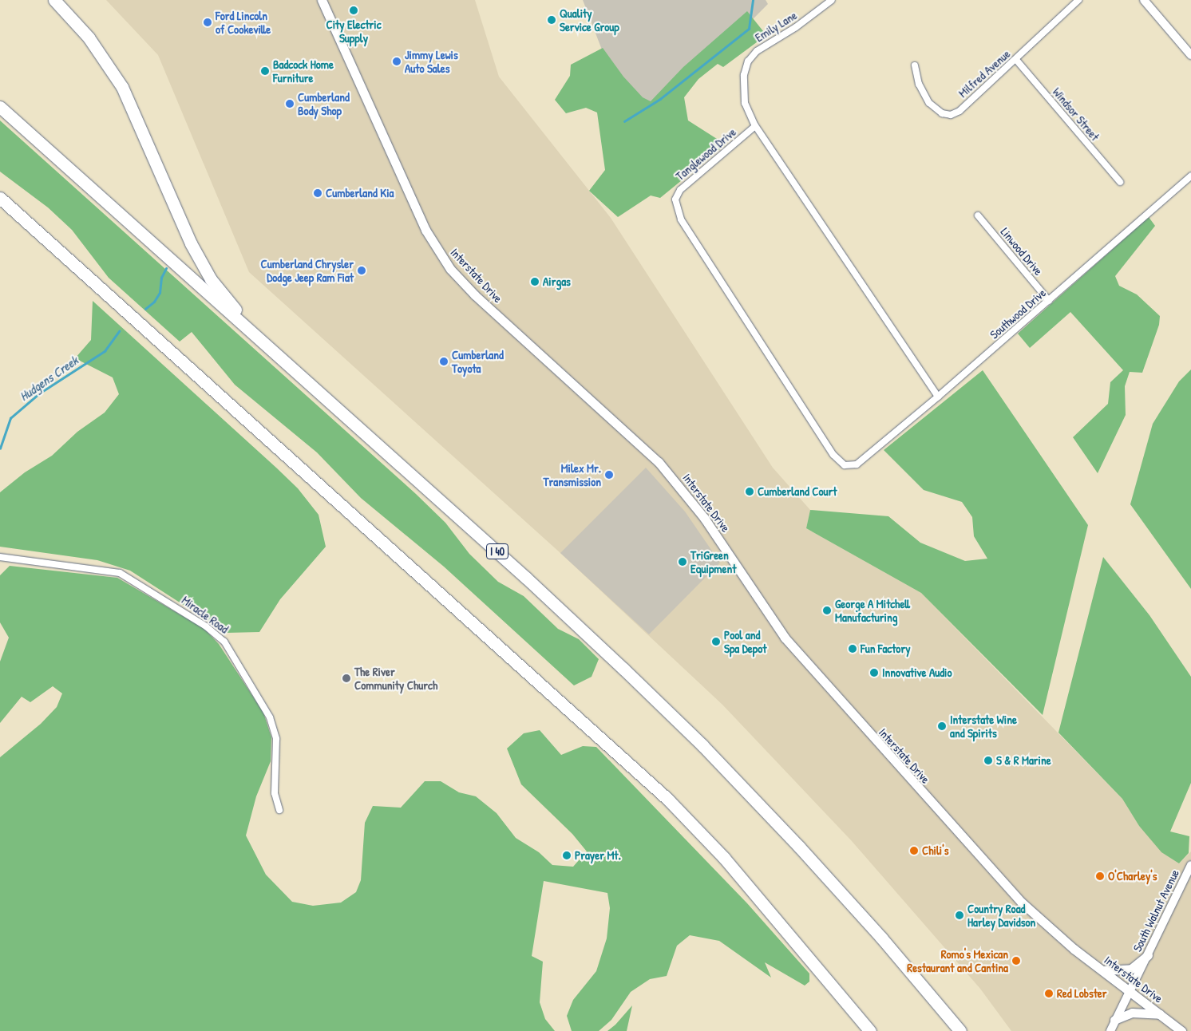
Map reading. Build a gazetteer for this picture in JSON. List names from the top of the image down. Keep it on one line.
{"streets":{"highway":["I 40"],"main road":["Interstate Drive"],"street":["Emily Lane","Milfred Avenue","Windsor Street","Tanglewood Drive","Linwood Drive","Southwood Drive","Miracle Road","South Walnut Avenue"]},"crossings":[["Emily Lane","Tanglewood Drive"],["Milfred Avenue","Windsor Street"],["Tanglewood Drive","Southwood Drive"],["Linwood Drive","Southwood Drive"],["Interstate Drive","South Walnut Avenue"]],"water":["Hudgens Creek"],"places":["City Electric Supply","Quality Service Group","Ford Lincoln of Cookeville","Jimmy Lewis Auto Sales","Badcock Home Furniture","Cumberland Body Shop","Cumberland Kia","Cumberland Chrysler Dodge Jeep Ram Fiat","Airgas","Cumberland Toyota","Milex Mr. Transmission","Cumberland Court","TriGreen Equipment","George A Mitchell Manufacturing","Pool and Spa Depot","Fun Factory","Innovative Audio","The River Community Church","Interstate Wine and Spirits","S & R Marine","Chili's","Prayer Mt.","O'Charley's","Country Road Harley Davidson","Romo's Mexican Restaurant and Cantina","Red Lobster"]}
